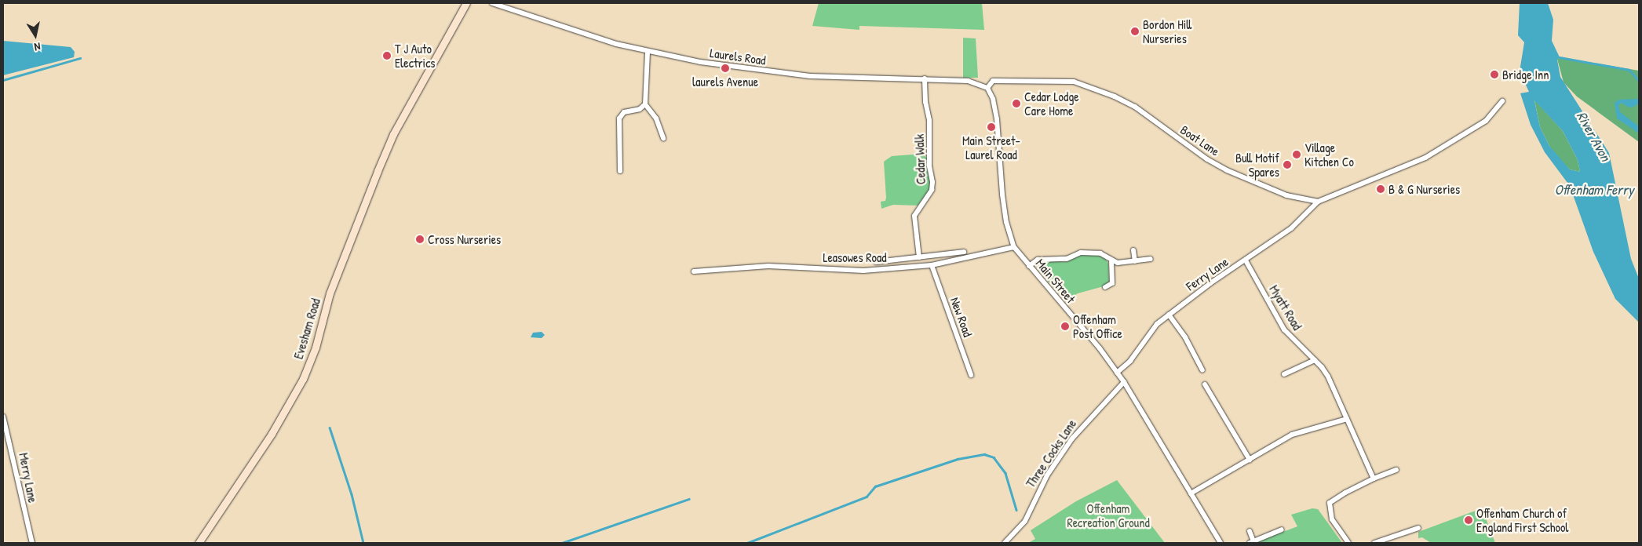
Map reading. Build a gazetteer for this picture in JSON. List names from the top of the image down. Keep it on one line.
{"streets":{"main road":["Evesham Road"],"street":["Laurels Road","Boat Lane","Cedar Walk","Leasowes Road","Ferry Lane","Main Street","Myatt Road","New Road","Three Cocks Lane","Merry Lane"]},"crossings":[["Laurels Road","Boat Lane"],["Laurels Road","Cedar Walk"],["Laurels Road","Main Street"],["Boat Lane","Ferry Lane"],["Boat Lane","Main Street"],["Leasowes Road","Main Street"],["Leasowes Road","New Road"],["Ferry Lane","Main Street"],["Ferry Lane","Myatt Road"],["Main Street","Three Cocks Lane"]],"water":["River Avon","Offenham Ferry"],"parks":["Offenham Recreation Ground"],"places":["Bordon Hill Nurseries","T J Auto Electrics","laurels Avenue","Bridge Inn","Cedar Lodge Care Home","Main Street- Laurel Road","Village Kitchen Co","Bull Motif Spares","B & G Nurseries","Cross Nurseries","Offenham Post Office","Offenham Church of England First School"],"north":"bottom"}
